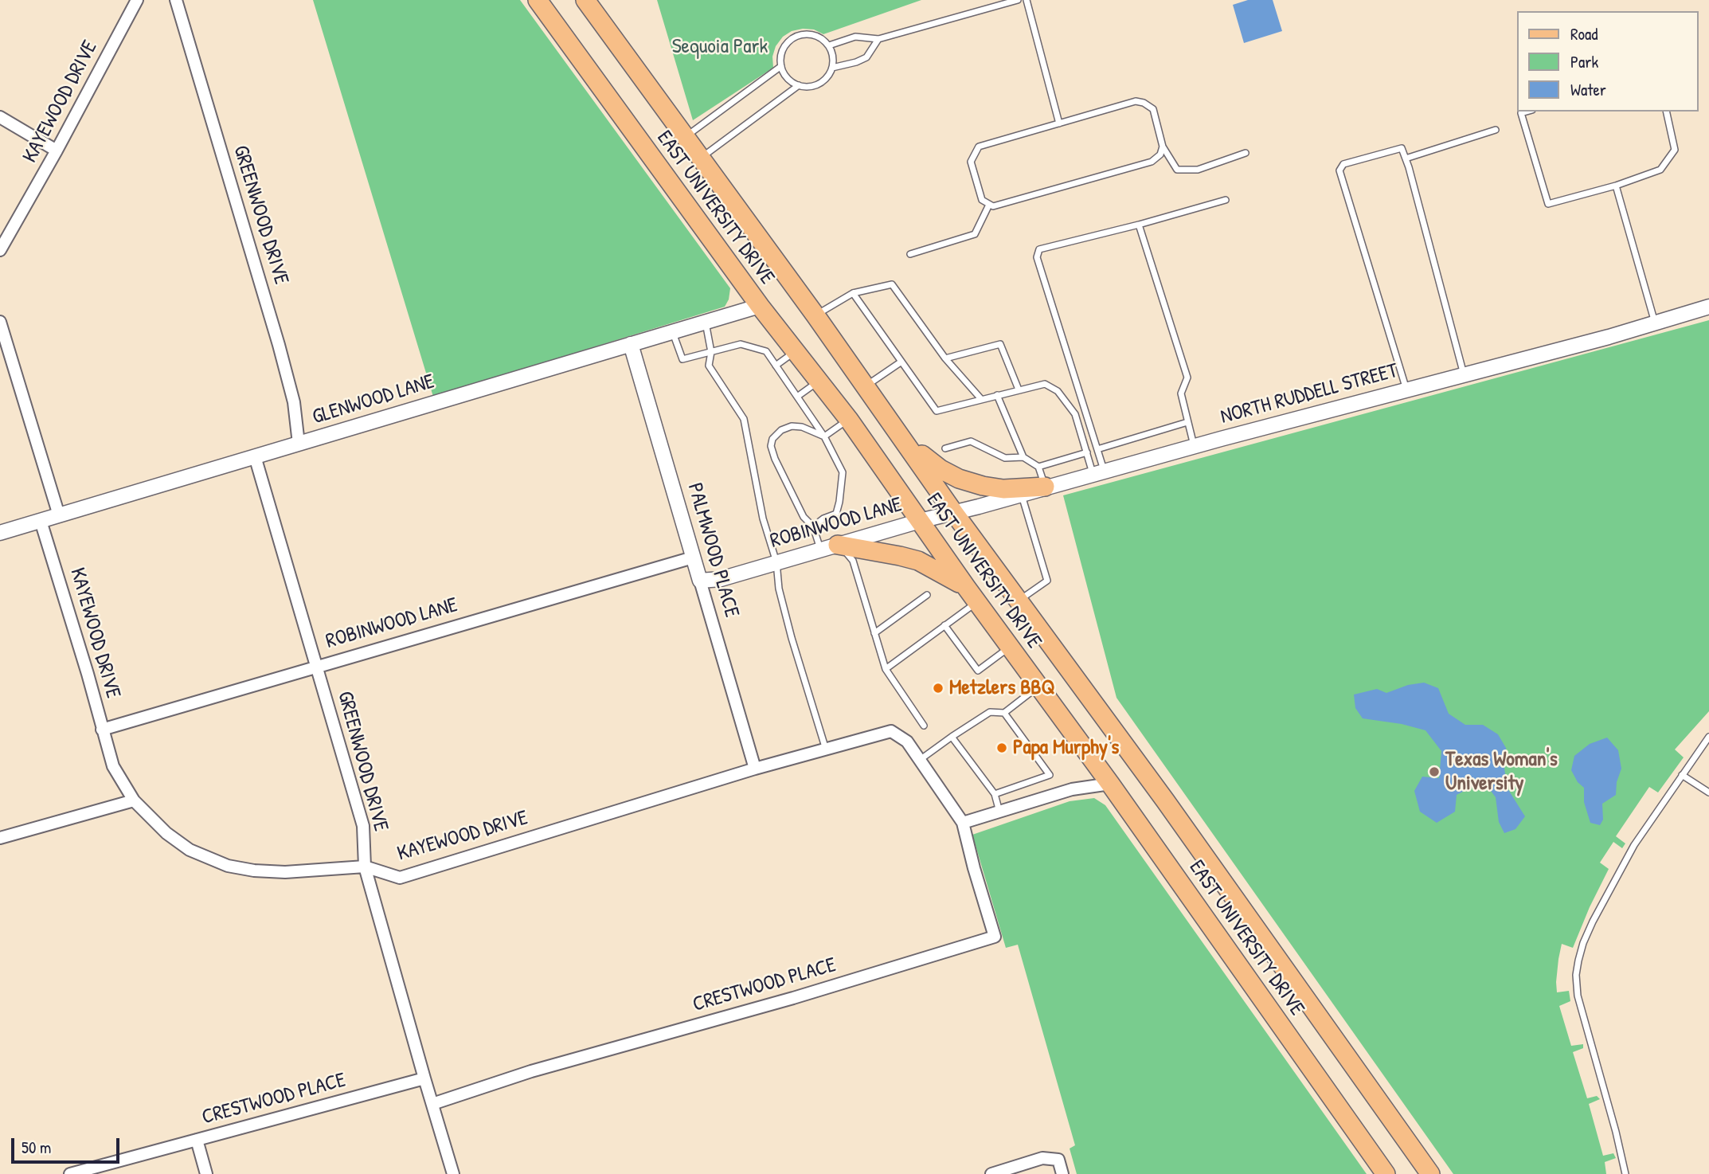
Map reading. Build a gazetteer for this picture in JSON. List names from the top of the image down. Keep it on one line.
{"streets":{"main road":["EAST UNIVERSITY DRIVE"],"street":["KAYEWOOD DRIVE","GREENWOOD DRIVE","NORTH RUDDELL STREET","GLENWOOD LANE","ROBINWOOD LANE","PALMWOOD PLACE","CRESTWOOD PLACE"]},"crossings":[["KAYEWOOD DRIVE","GREENWOOD DRIVE"],["KAYEWOOD DRIVE","GLENWOOD LANE"],["KAYEWOOD DRIVE","ROBINWOOD LANE"],["KAYEWOOD DRIVE","PALMWOOD PLACE"],["KAYEWOOD DRIVE","CRESTWOOD PLACE"],["EAST UNIVERSITY DRIVE","NORTH RUDDELL STREET"],["EAST UNIVERSITY DRIVE","GLENWOOD LANE"],["EAST UNIVERSITY DRIVE","ROBINWOOD LANE"],["GREENWOOD DRIVE","GLENWOOD LANE"],["GREENWOOD DRIVE","ROBINWOOD LANE"],["GREENWOOD DRIVE","CRESTWOOD PLACE"],["NORTH RUDDELL STREET","ROBINWOOD LANE"],["GLENWOOD LANE","PALMWOOD PLACE"],["ROBINWOOD LANE","PALMWOOD PLACE"]],"parks":["Sequoia Park"],"places":["Metzlers BBQ","Papa Murphy's","Texas Woman's University"],"legend":["Road","Park","Water"],"scale_bar":"50 m"}
